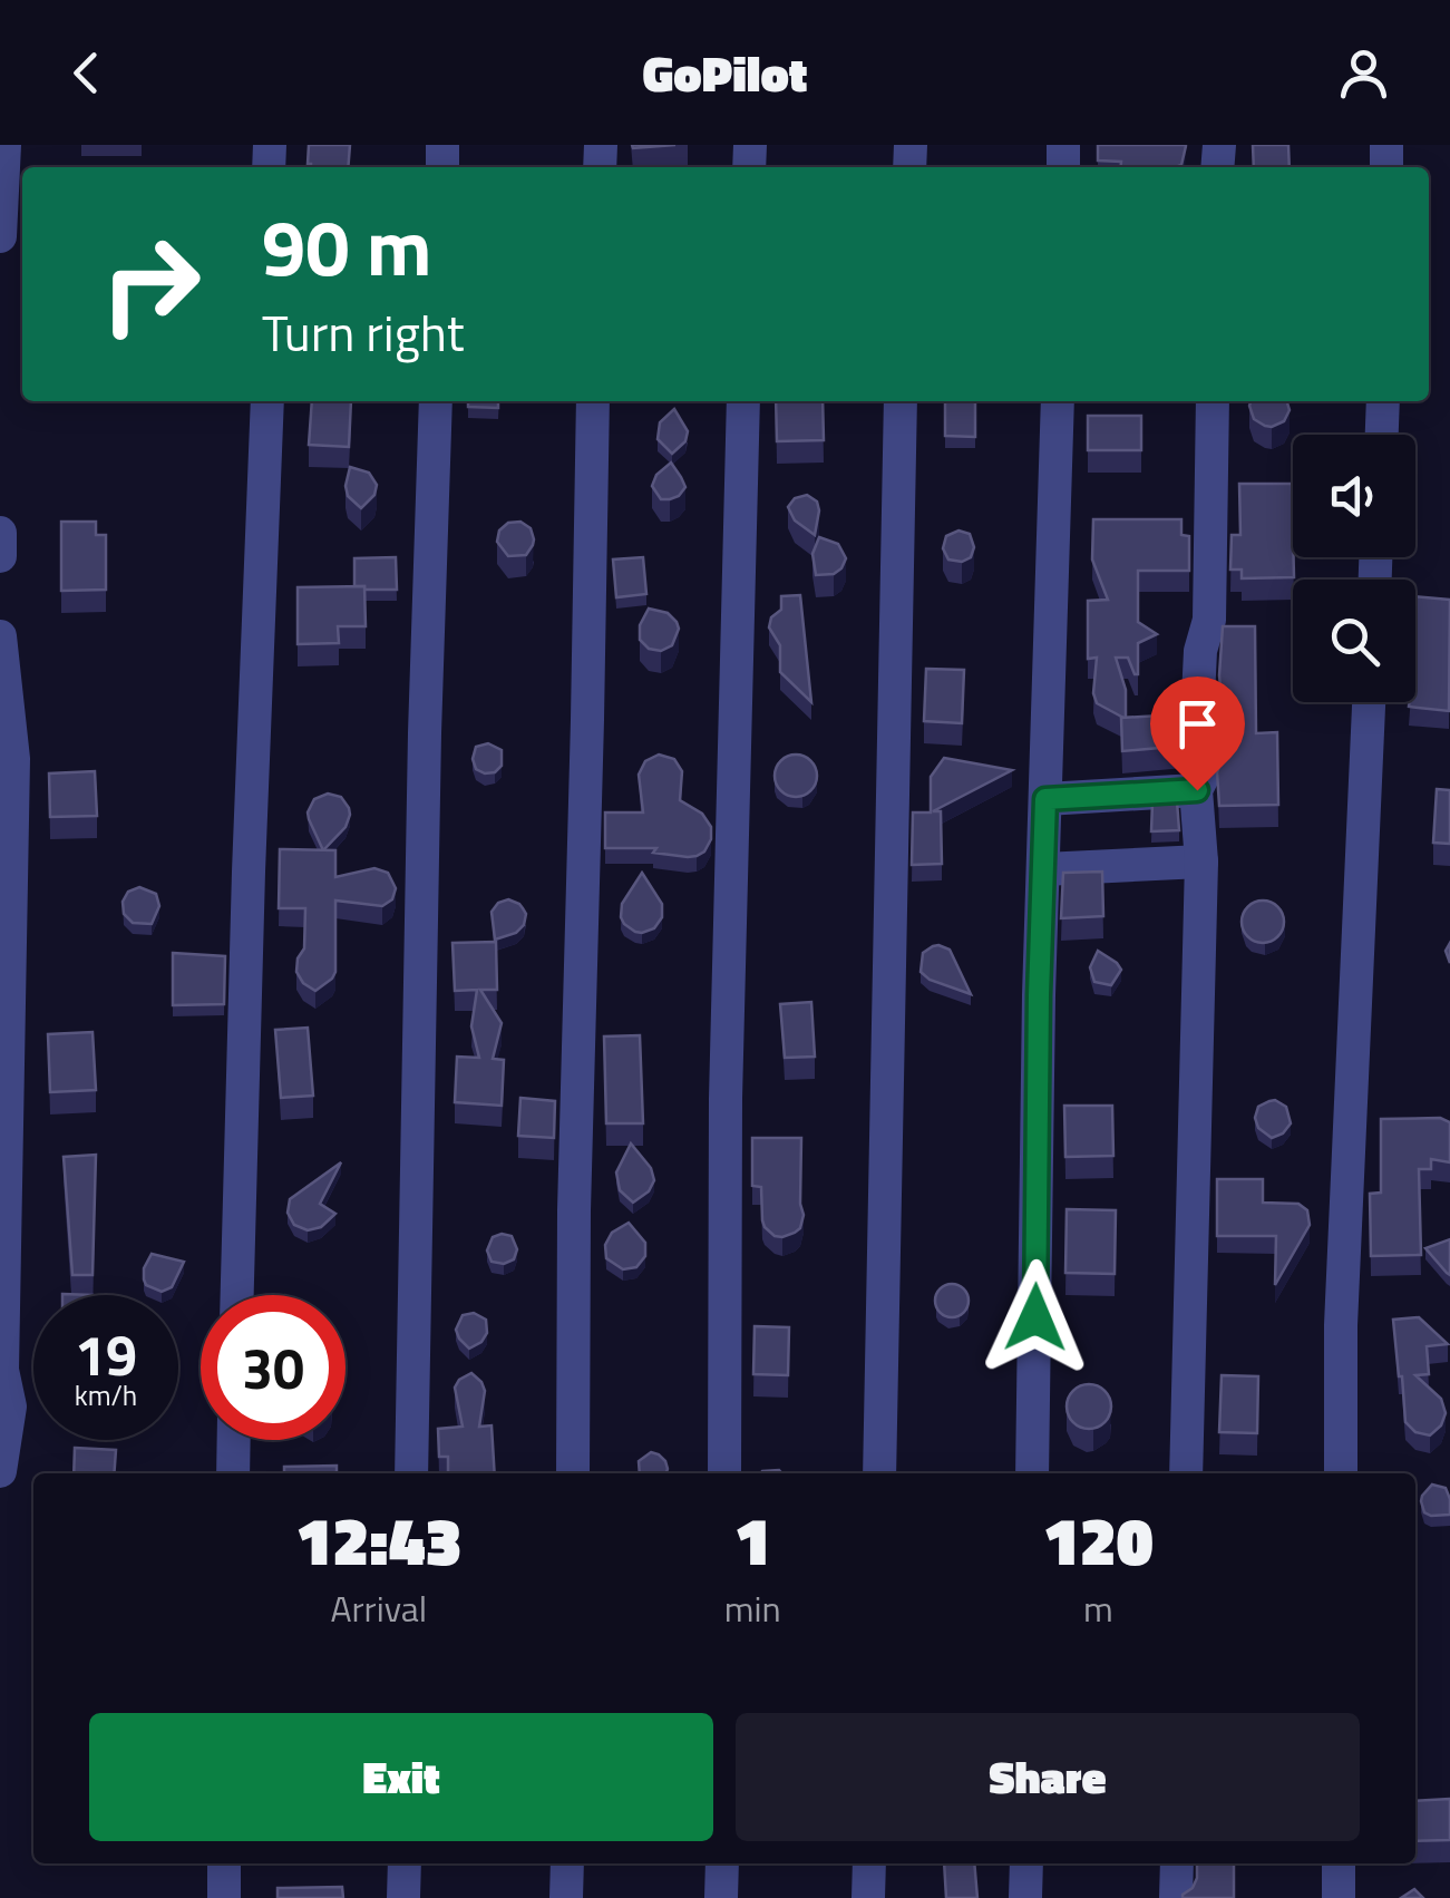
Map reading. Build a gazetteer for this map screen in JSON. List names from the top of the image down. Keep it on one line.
{"page":{"header":"GoPilot","turn":["90 m","Turn right"],"speed":"19 km/h","limit":"30","eta":["12:43","Arrival","1","min","120","m"],"buttons":["Exit","Share"]}}
